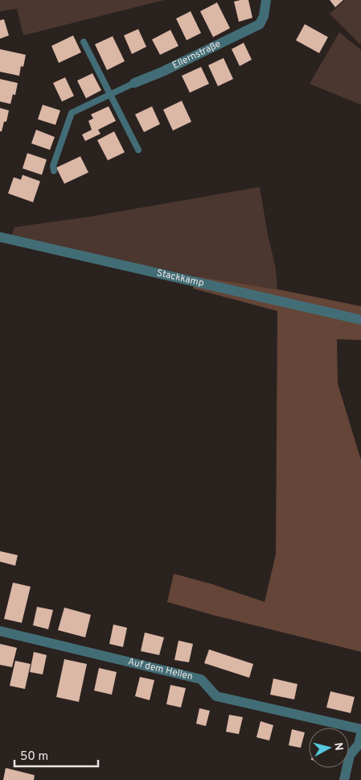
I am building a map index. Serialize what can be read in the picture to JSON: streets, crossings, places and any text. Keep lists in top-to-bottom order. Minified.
{"streets":{"street":["Ellernstraße","Stackkamp","Auf dem Hellen"]},"scale_bar":"50 m","north":"right"}
